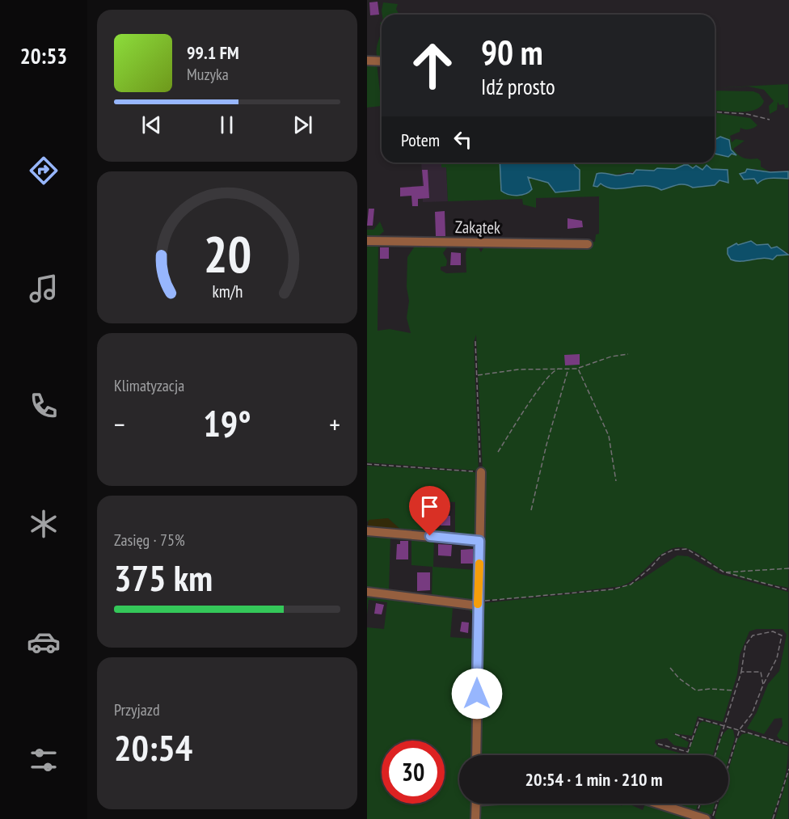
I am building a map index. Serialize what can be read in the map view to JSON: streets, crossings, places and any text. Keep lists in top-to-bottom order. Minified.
{"streets":{"street":["Zakątek"]},"page":{"tabs":"20:53","turn":["90 m","Idź prosto"],"song":["99.1 FM","Muzyka"],"then":"Potem","tile":["Klimatyzacja",["Zasięg · 75%","375 km"],["Przyjazd","20:54"]],"heat":["−","19°","+"],"limit":"30","trip":"20:54 · 1 min · 210 m","gauge":["20","km/h"]}}
